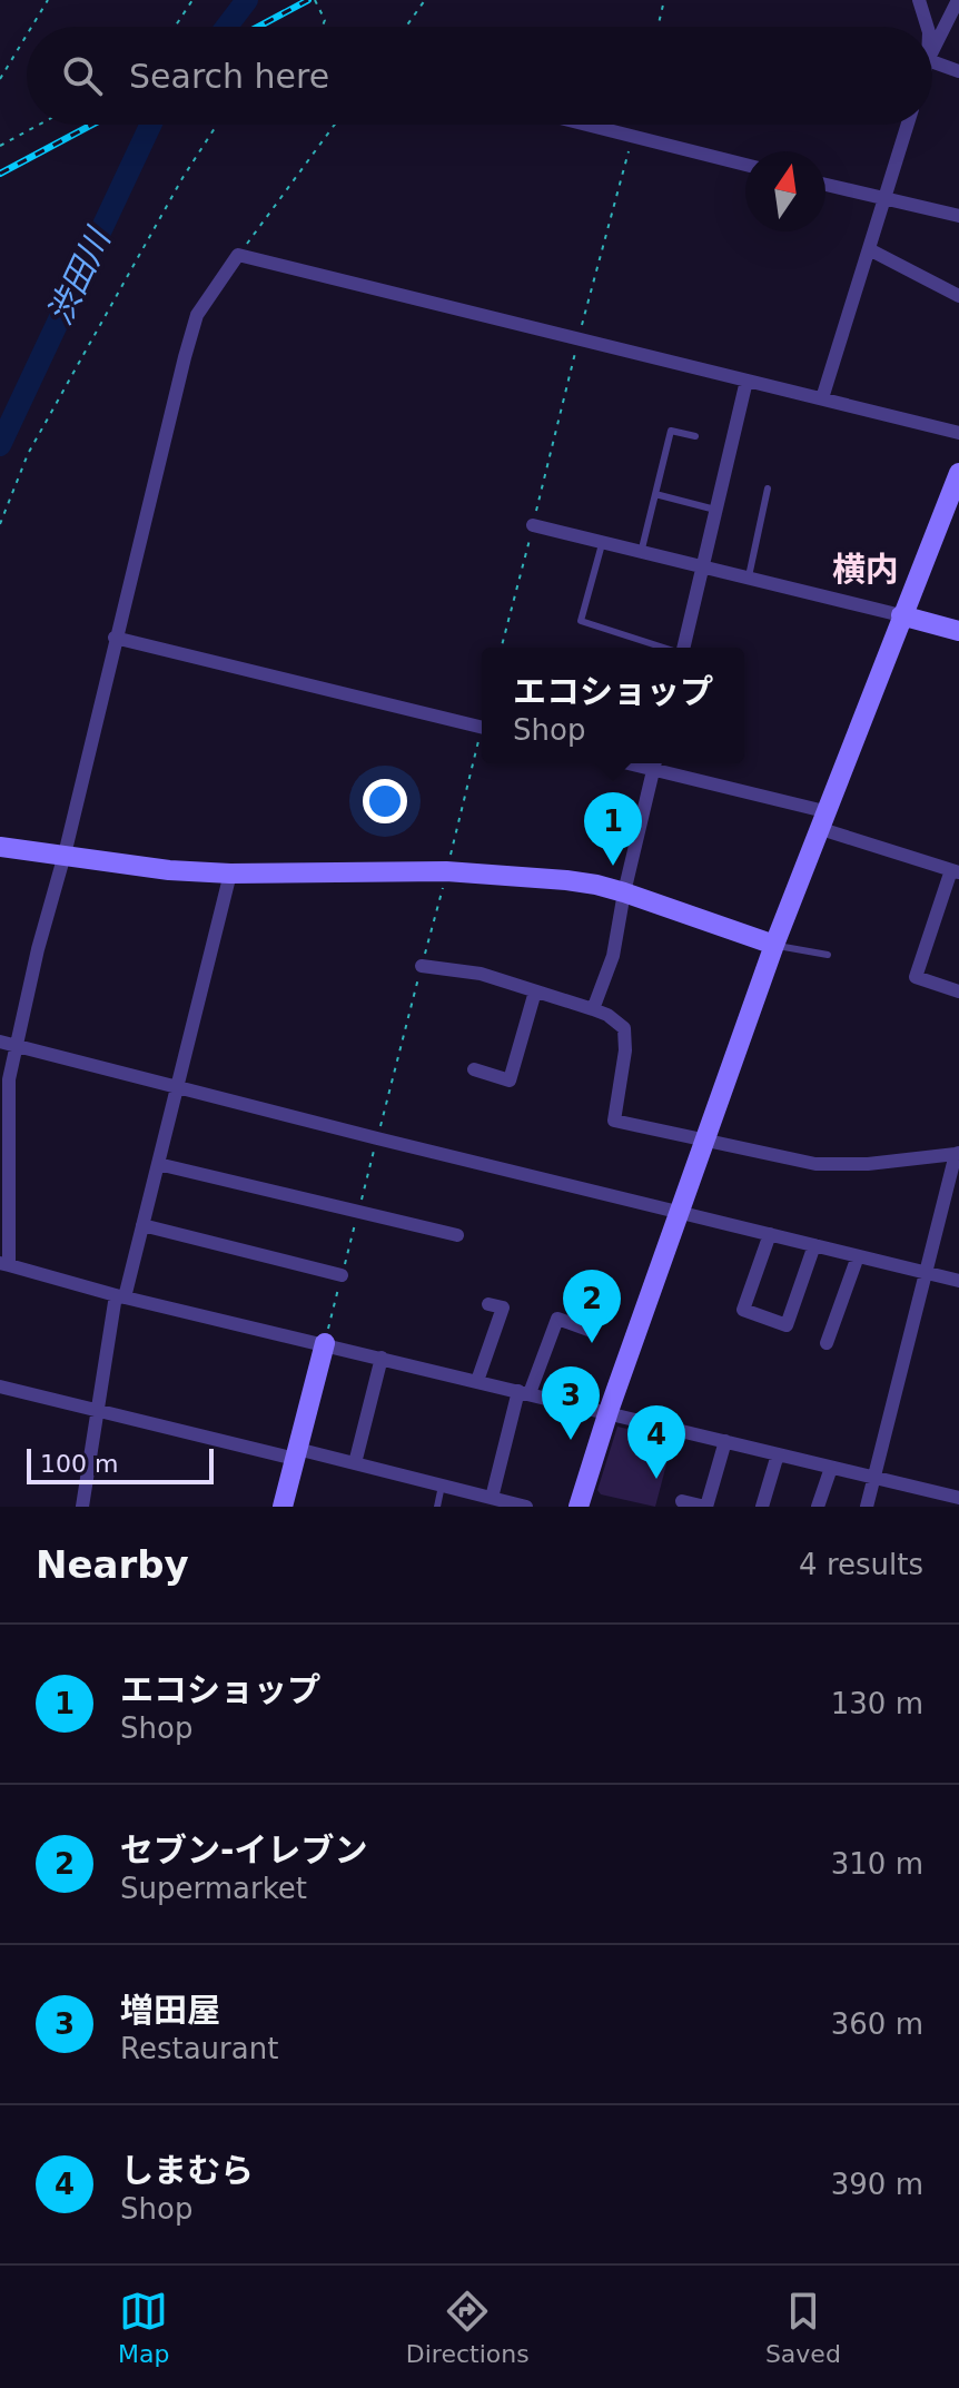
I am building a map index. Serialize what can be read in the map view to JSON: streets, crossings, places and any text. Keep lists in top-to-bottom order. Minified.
{"districts":["横内"],"water":["渋田川"],"scale_bar":"100 m","north":"top","page":{"search":"Search here","popup":["エコショップ","Shop"],"pins":["1","2","3","4"],"scale":"100 m","heading":["Nearby","4 results"],"list":[{"mark":"1","name":"エコショップ","note":"Shop","value":"130 m"},{"mark":"2","name":"セブン-イレブン","note":"Supermarket","value":"310 m"},{"mark":"3","name":"増田屋","note":"Restaurant","value":"360 m"},{"mark":"4","name":"しまむら","note":"Shop","value":"390 m"}],"nav":["Map","Directions","Saved"]}}
